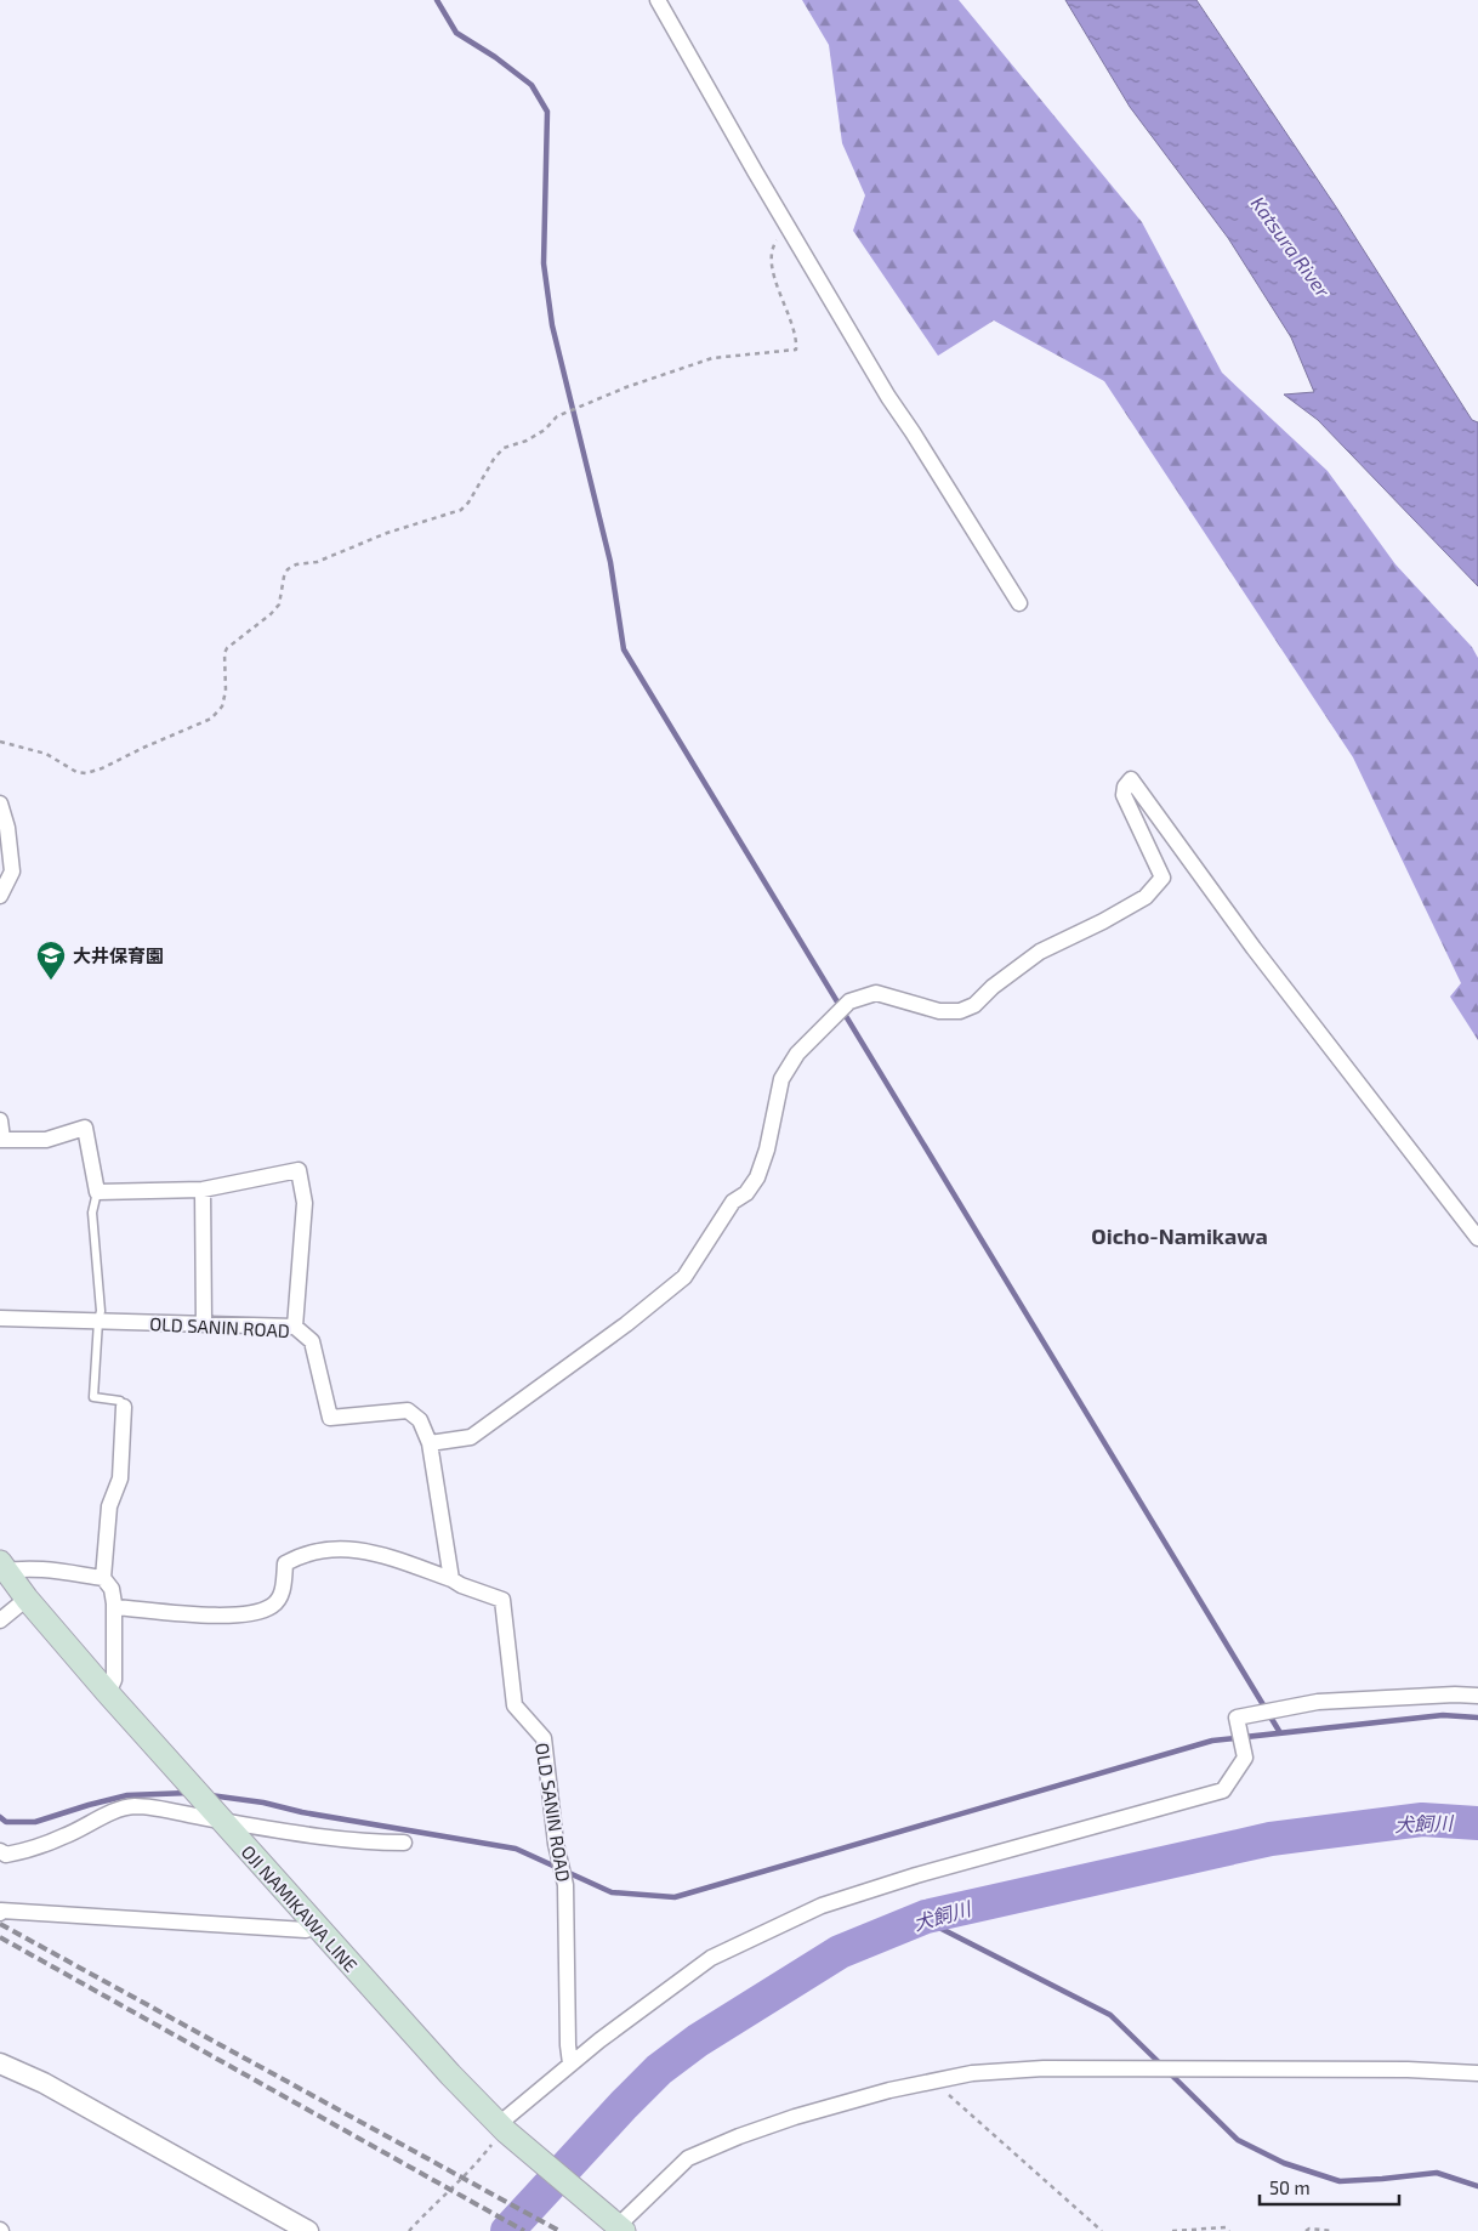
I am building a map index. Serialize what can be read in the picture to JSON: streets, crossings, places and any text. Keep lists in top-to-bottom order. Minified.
{"streets":{"main road":["OJI NAMIKAWA LINE"],"street":["OLD SANIN ROAD"]},"districts":["Oicho-Namikawa"],"water":["Katsura River","犬飼川"],"places":{"school or university":["大井保育園"]},"scale_bar":"50 m"}
